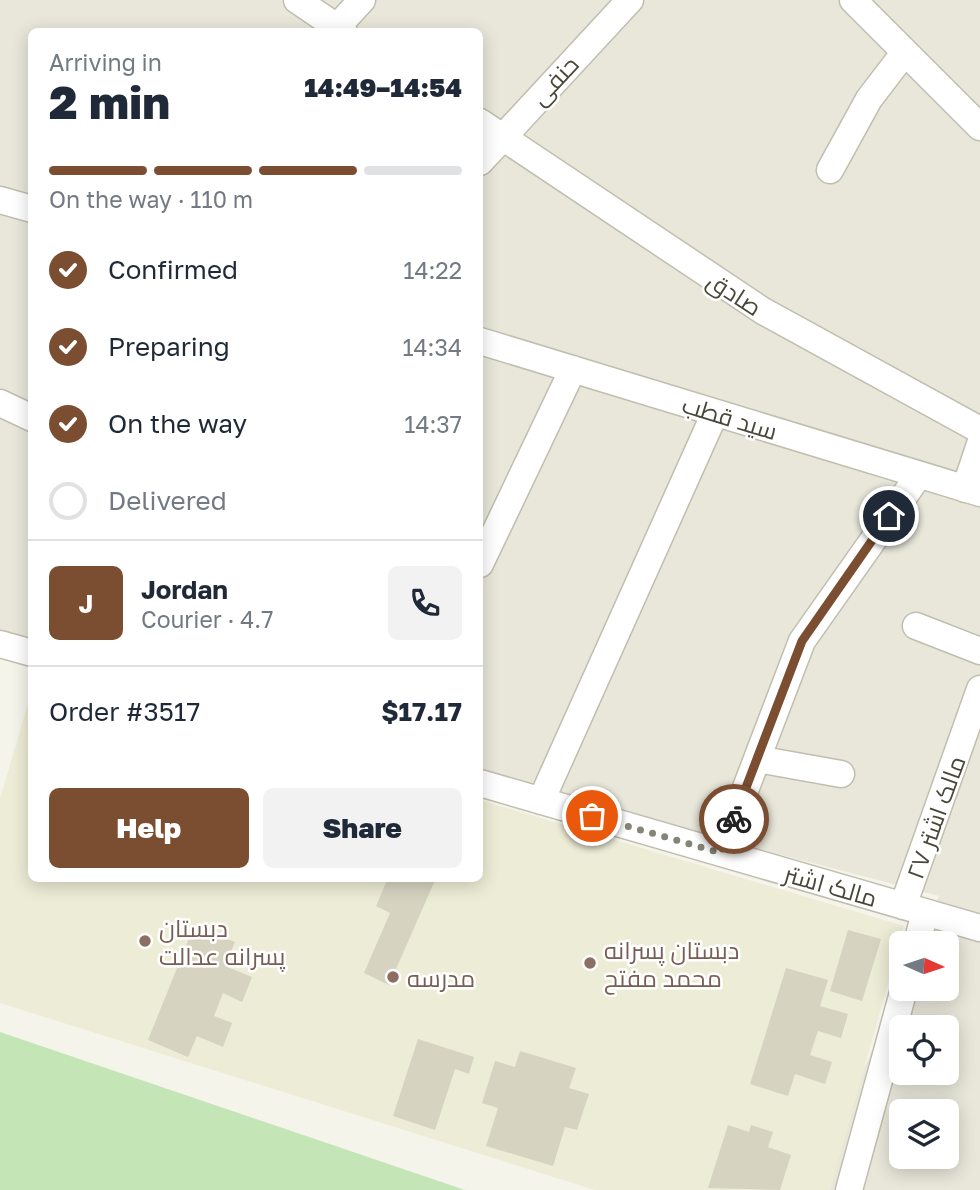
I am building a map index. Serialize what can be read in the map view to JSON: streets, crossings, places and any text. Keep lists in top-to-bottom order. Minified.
{"streets":{"street":["حنفی","صادق","سید قطب","مالک اشتر ۲۷","مالک اشتر"]},"crossings":[["حنفی","صادق"],["مالک اشتر ۲۷","مالک اشتر"]],"places":["دبستان پسرانه عدالت","دبستان پسرانه محمد مفتح","مدرسه"],"north":"right","page":{"heading":["2 min","Arriving in","14:49–14:54"],"panel":["Jordan","Courier · 4.7","Order #3517","$17.17"],"bar":"On the way · 110 m","list":[["Confirmed","14:22"],["Preparing","14:34"],["On the way","14:37"],"Delivered"],"round":"J","buttons":["Help","Share"]}}
